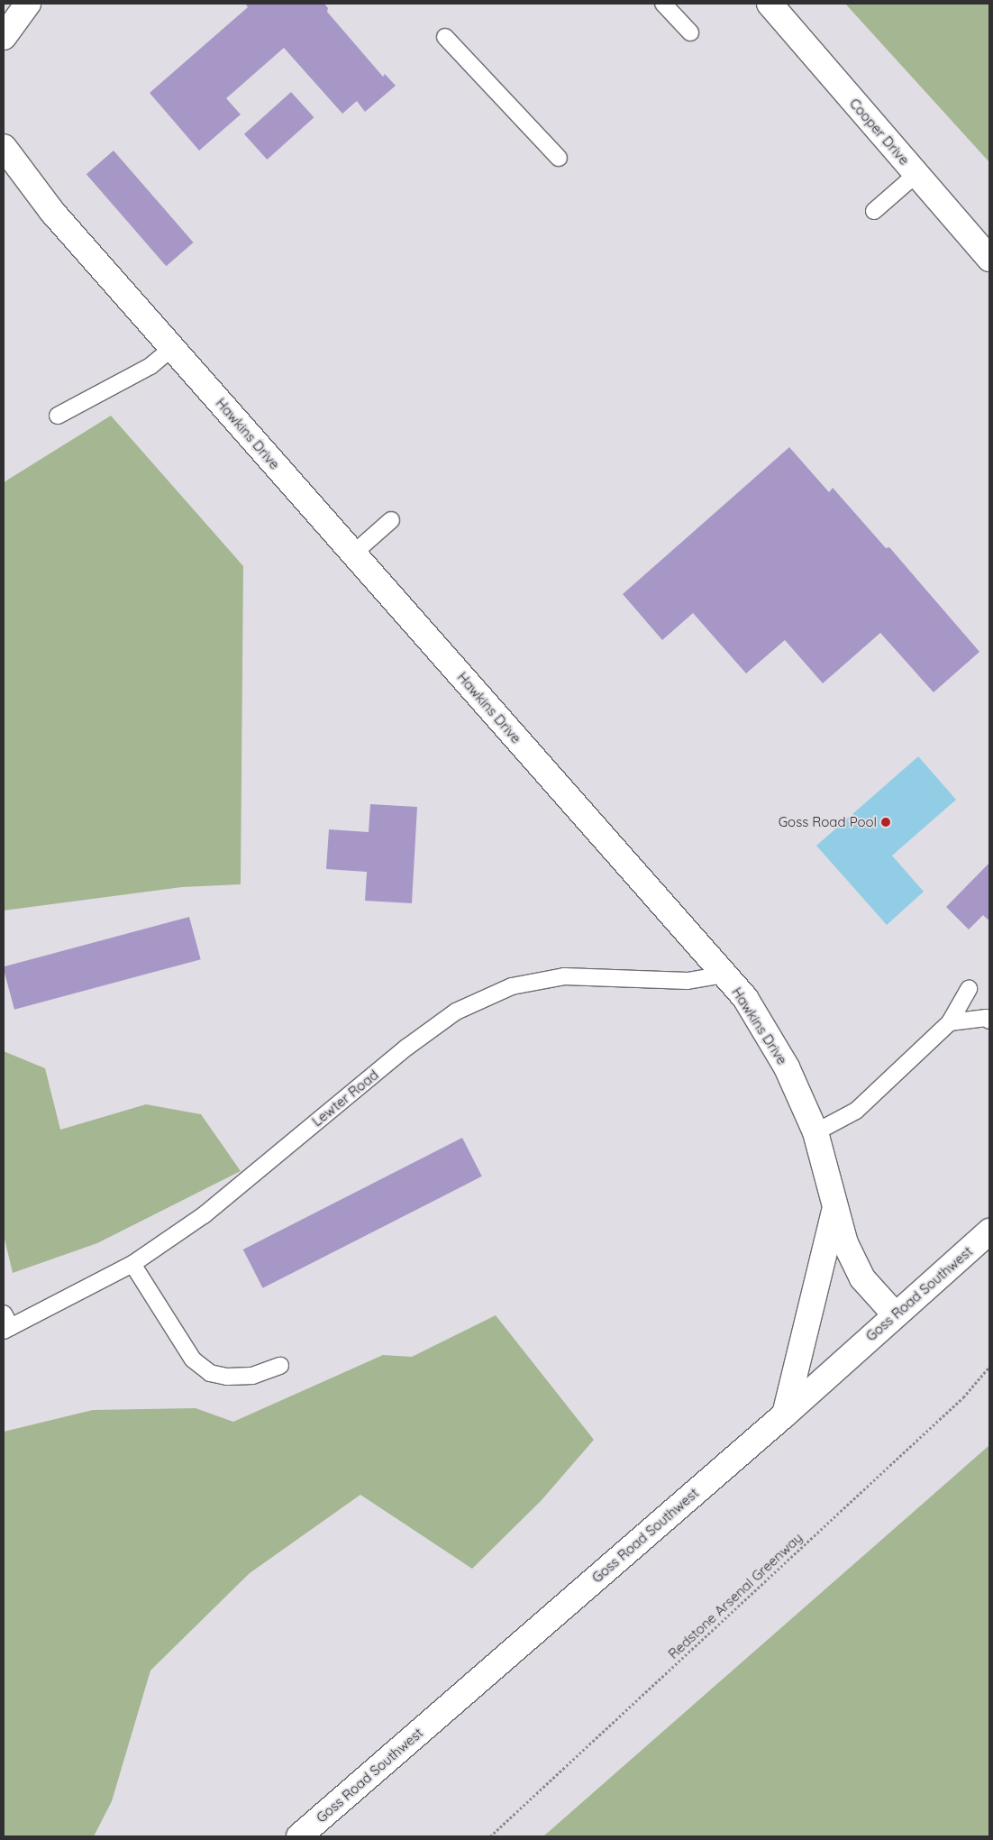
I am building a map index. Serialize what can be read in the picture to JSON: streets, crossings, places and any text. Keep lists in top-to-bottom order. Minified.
{"streets":{"street":["Cooper Drive","Hawkins Drive","Goss Road Southwest"],"lane":["Lewter Road"],"path":["Redstone Arsenal Greenway"]},"crossings":[["Hawkins Drive","Lewter Road"],["Hawkins Drive","Goss Road Southwest"]],"places":["Goss Road Pool"]}
